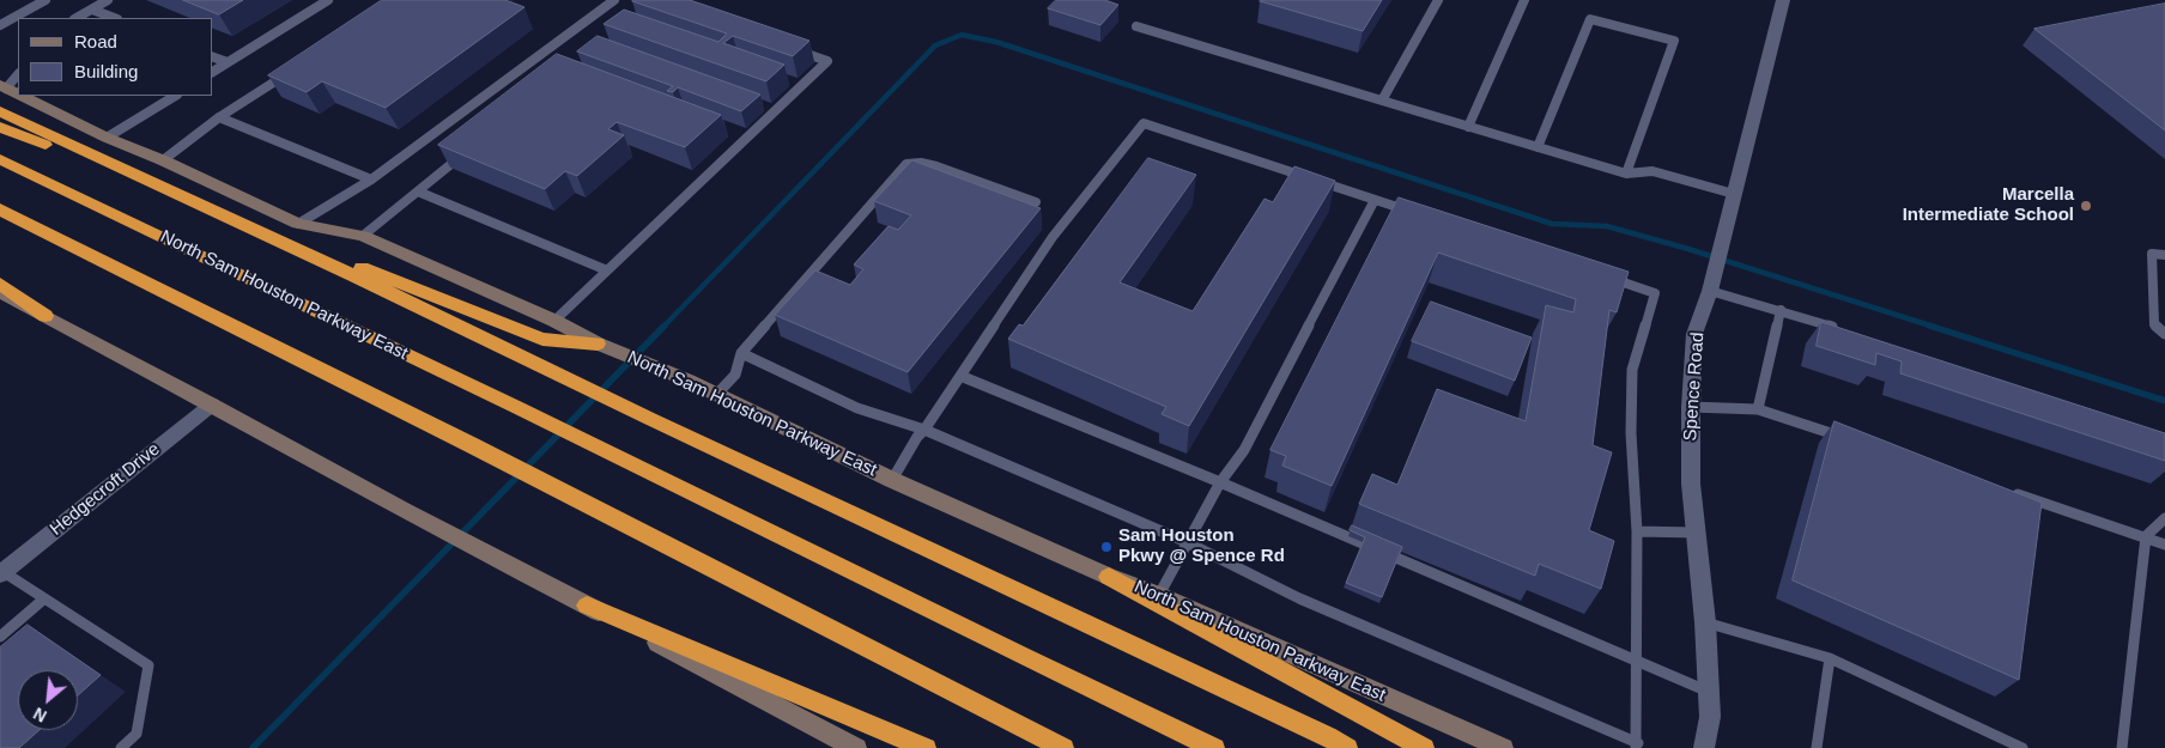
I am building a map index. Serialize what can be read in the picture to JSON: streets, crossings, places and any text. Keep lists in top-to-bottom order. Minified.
{"streets":{"highway":["North Sam Houston Parkway East"],"street":["Spence Road","Hedgecroft Drive"]},"places":["Marcella Intermediate School","Sam Houston Pkwy @ Spence Rd"],"legend":["Road","Building"],"north":"bottom left"}
